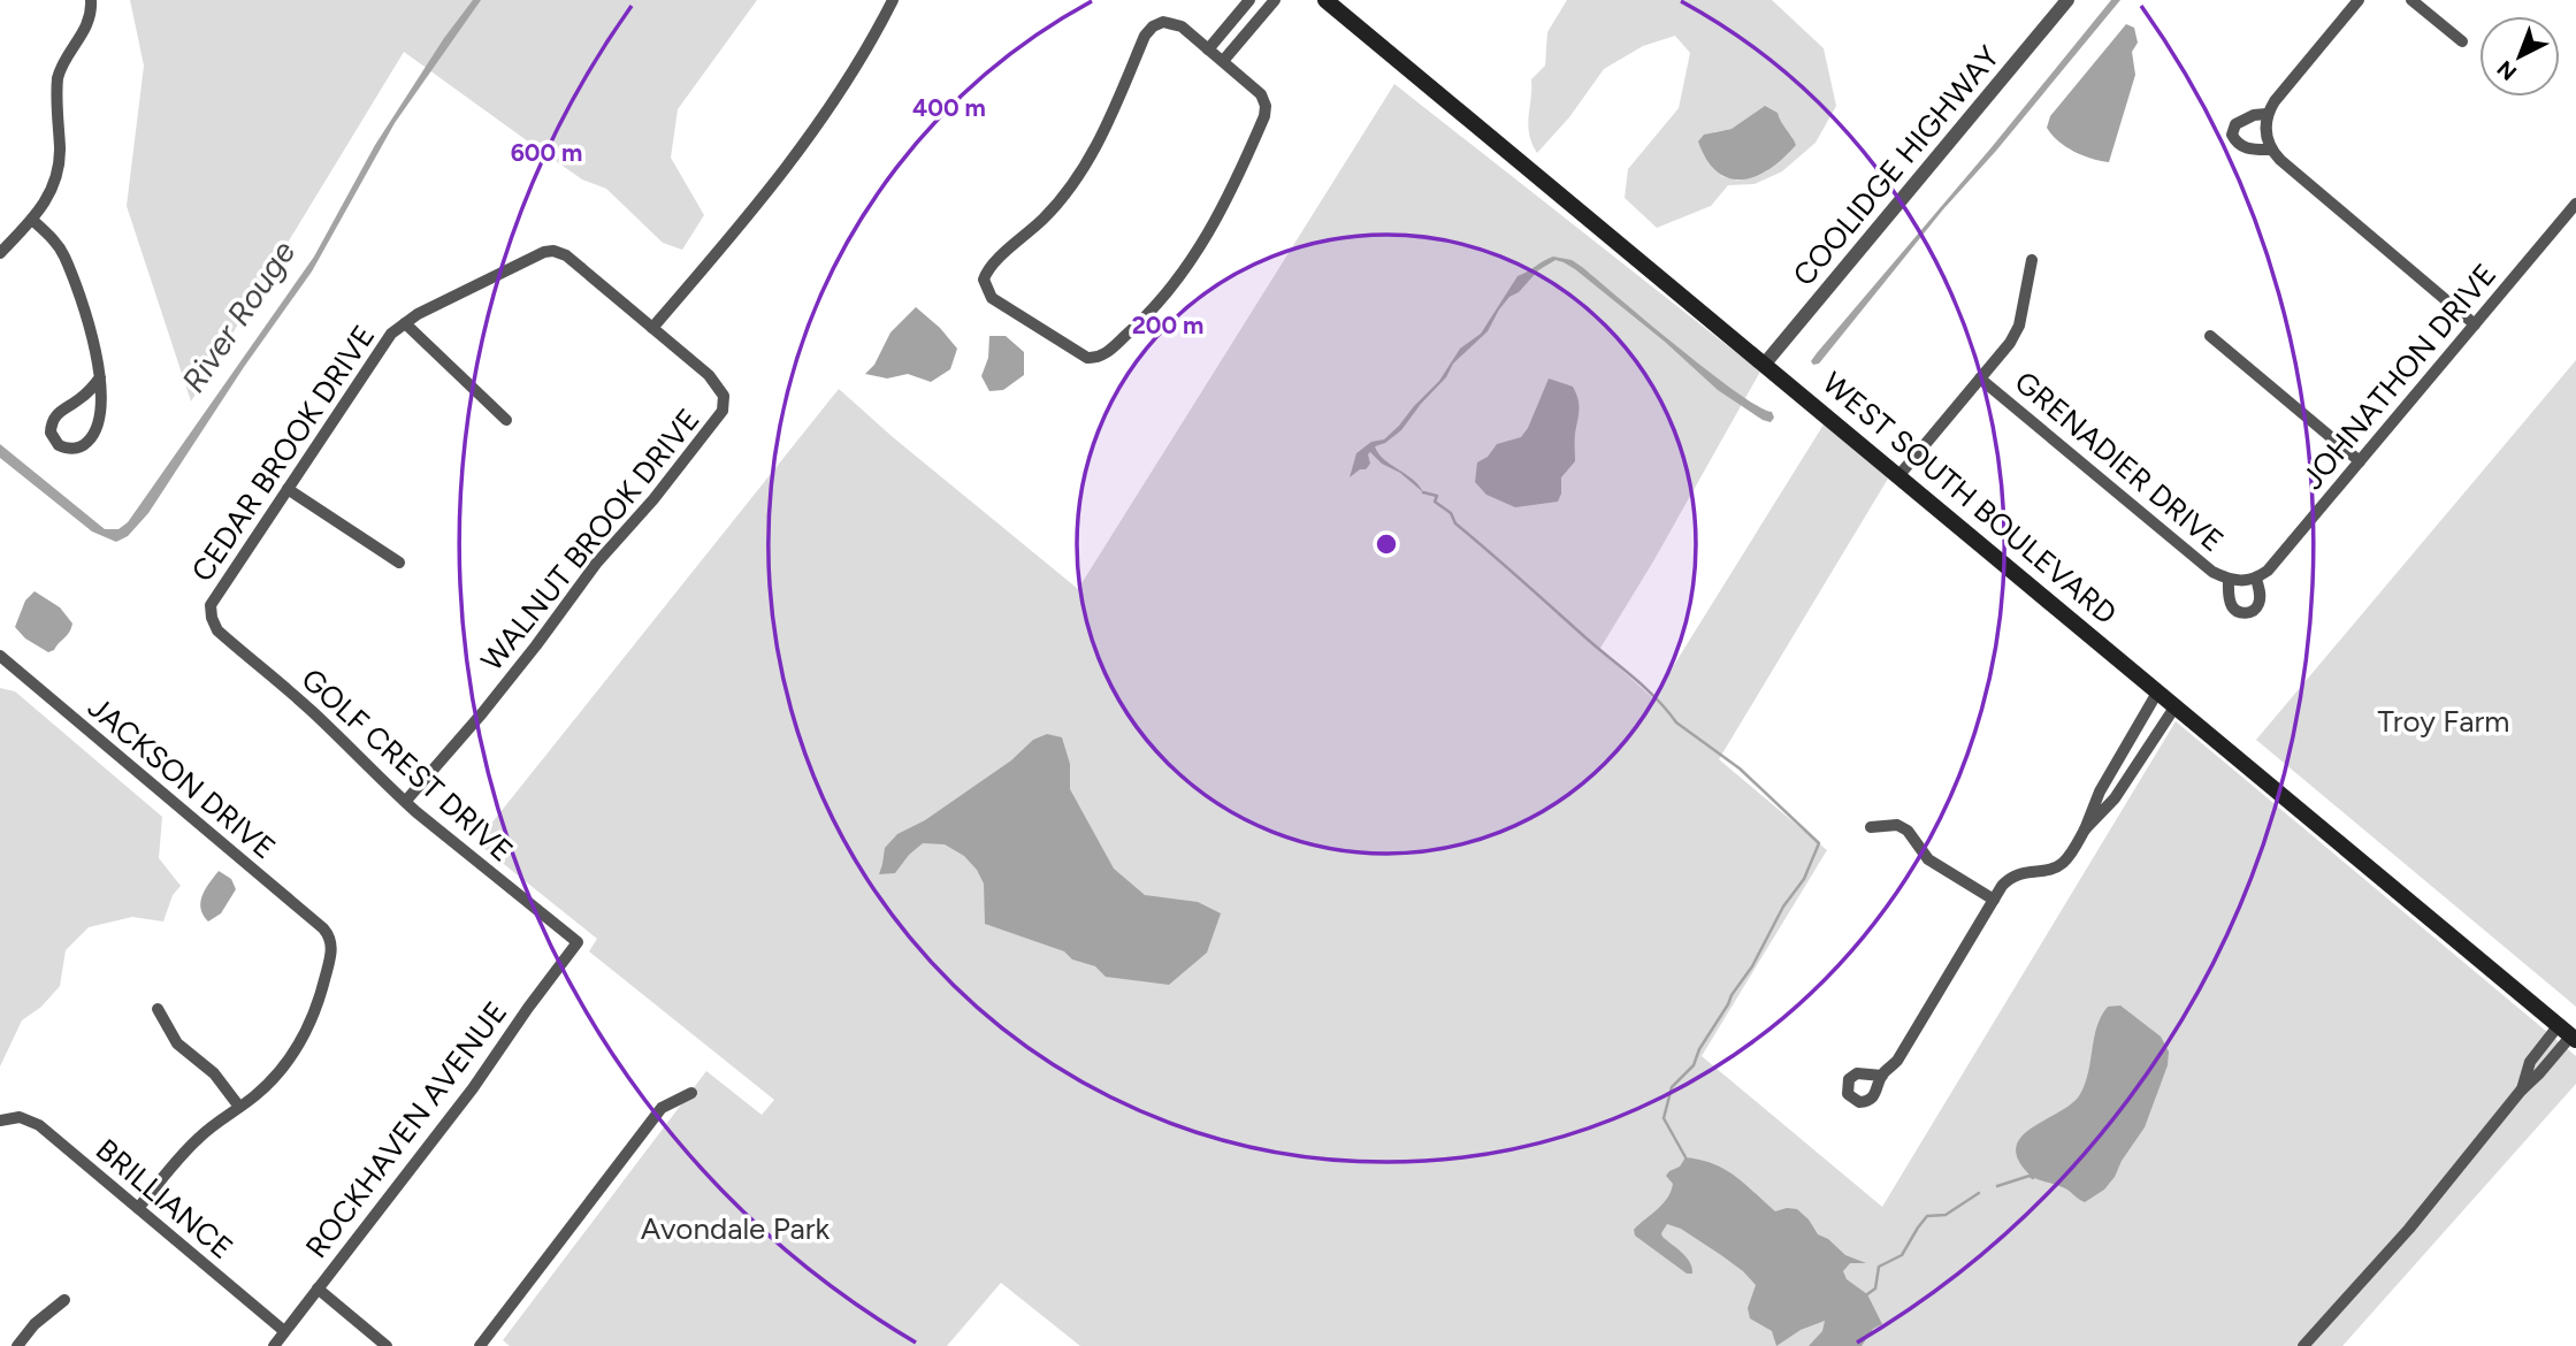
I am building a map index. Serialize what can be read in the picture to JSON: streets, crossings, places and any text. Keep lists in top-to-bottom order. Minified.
{"streets":{"main road":["WEST SOUTH BOULEVARD"],"street":["COOLIDGE HIGHWAY","JOHNATHON DRIVE","CEDAR BROOK DRIVE","GRENADIER DRIVE","WALNUT BROOK DRIVE","GOLF CREST DRIVE","JACKSON DRIVE","ROCKHAVEN AVENUE","BRILLIANCE"]},"crossings":[["COOLIDGE HIGHWAY","WEST SOUTH BOULEVARD"],["JOHNATHON DRIVE","GRENADIER DRIVE"],["CEDAR BROOK DRIVE","WALNUT BROOK DRIVE"],["CEDAR BROOK DRIVE","GOLF CREST DRIVE"],["WALNUT BROOK DRIVE","GOLF CREST DRIVE"],["GOLF CREST DRIVE","ROCKHAVEN AVENUE"],["ROCKHAVEN AVENUE","BRILLIANCE"]],"water":["River Rouge"],"parks":["Troy Farm","Avondale Park"],"north":"bottom left","rings":["400 m","600 m","200 m"]}
